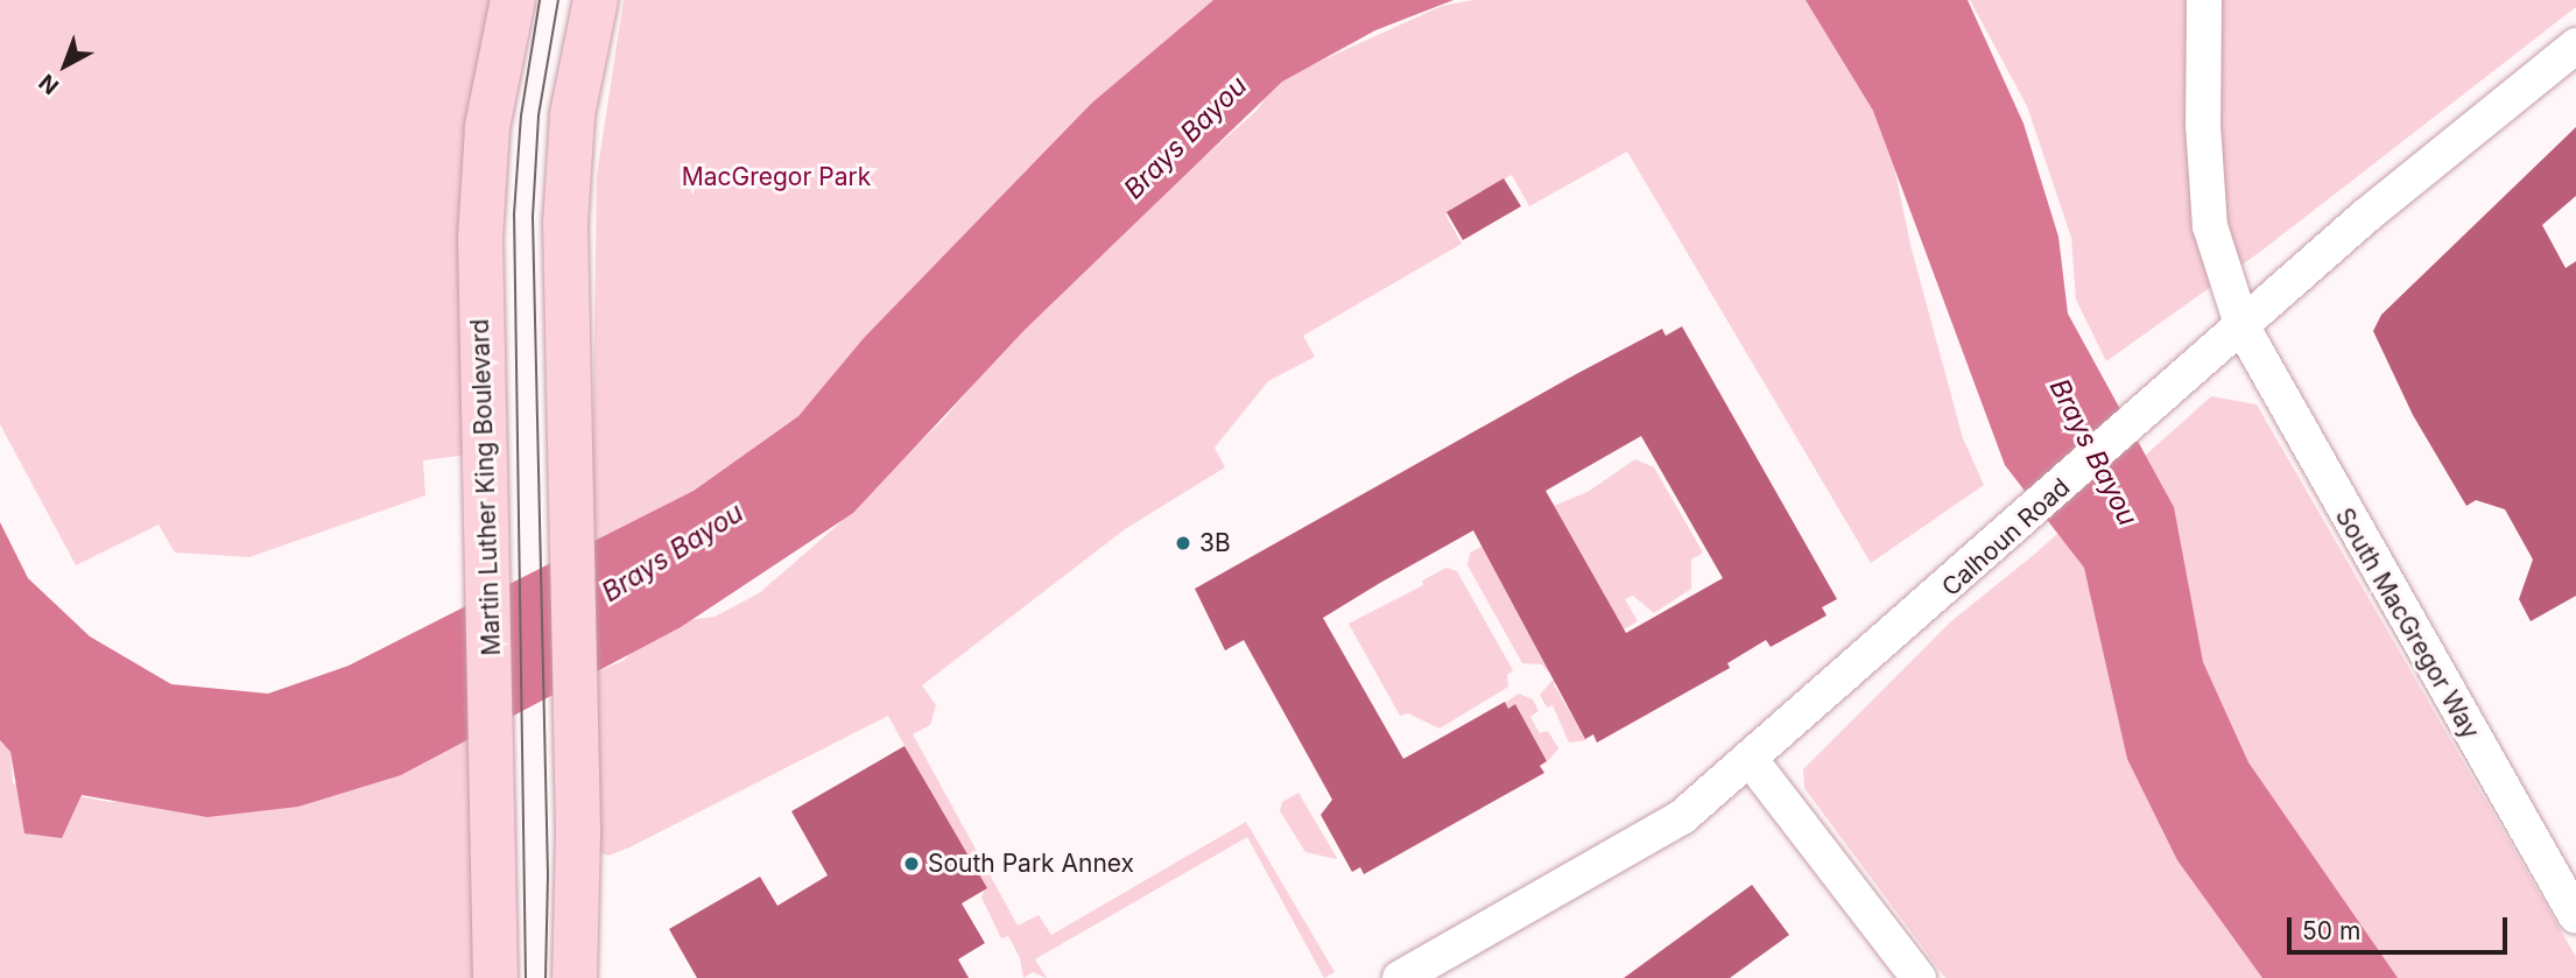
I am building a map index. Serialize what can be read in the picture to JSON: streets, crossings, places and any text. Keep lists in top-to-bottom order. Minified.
{"streets":{"main road":["Martin Luther King Boulevard"],"street":["Calhoun Road","South MacGregor Way"]},"crossings":[["Calhoun Road","South MacGregor Way"]],"water":["Brays Bayou"],"parks":["MacGregor Park"],"places":["3B","South Park Annex"],"scale_bar":"50 m","north":"bottom left"}
